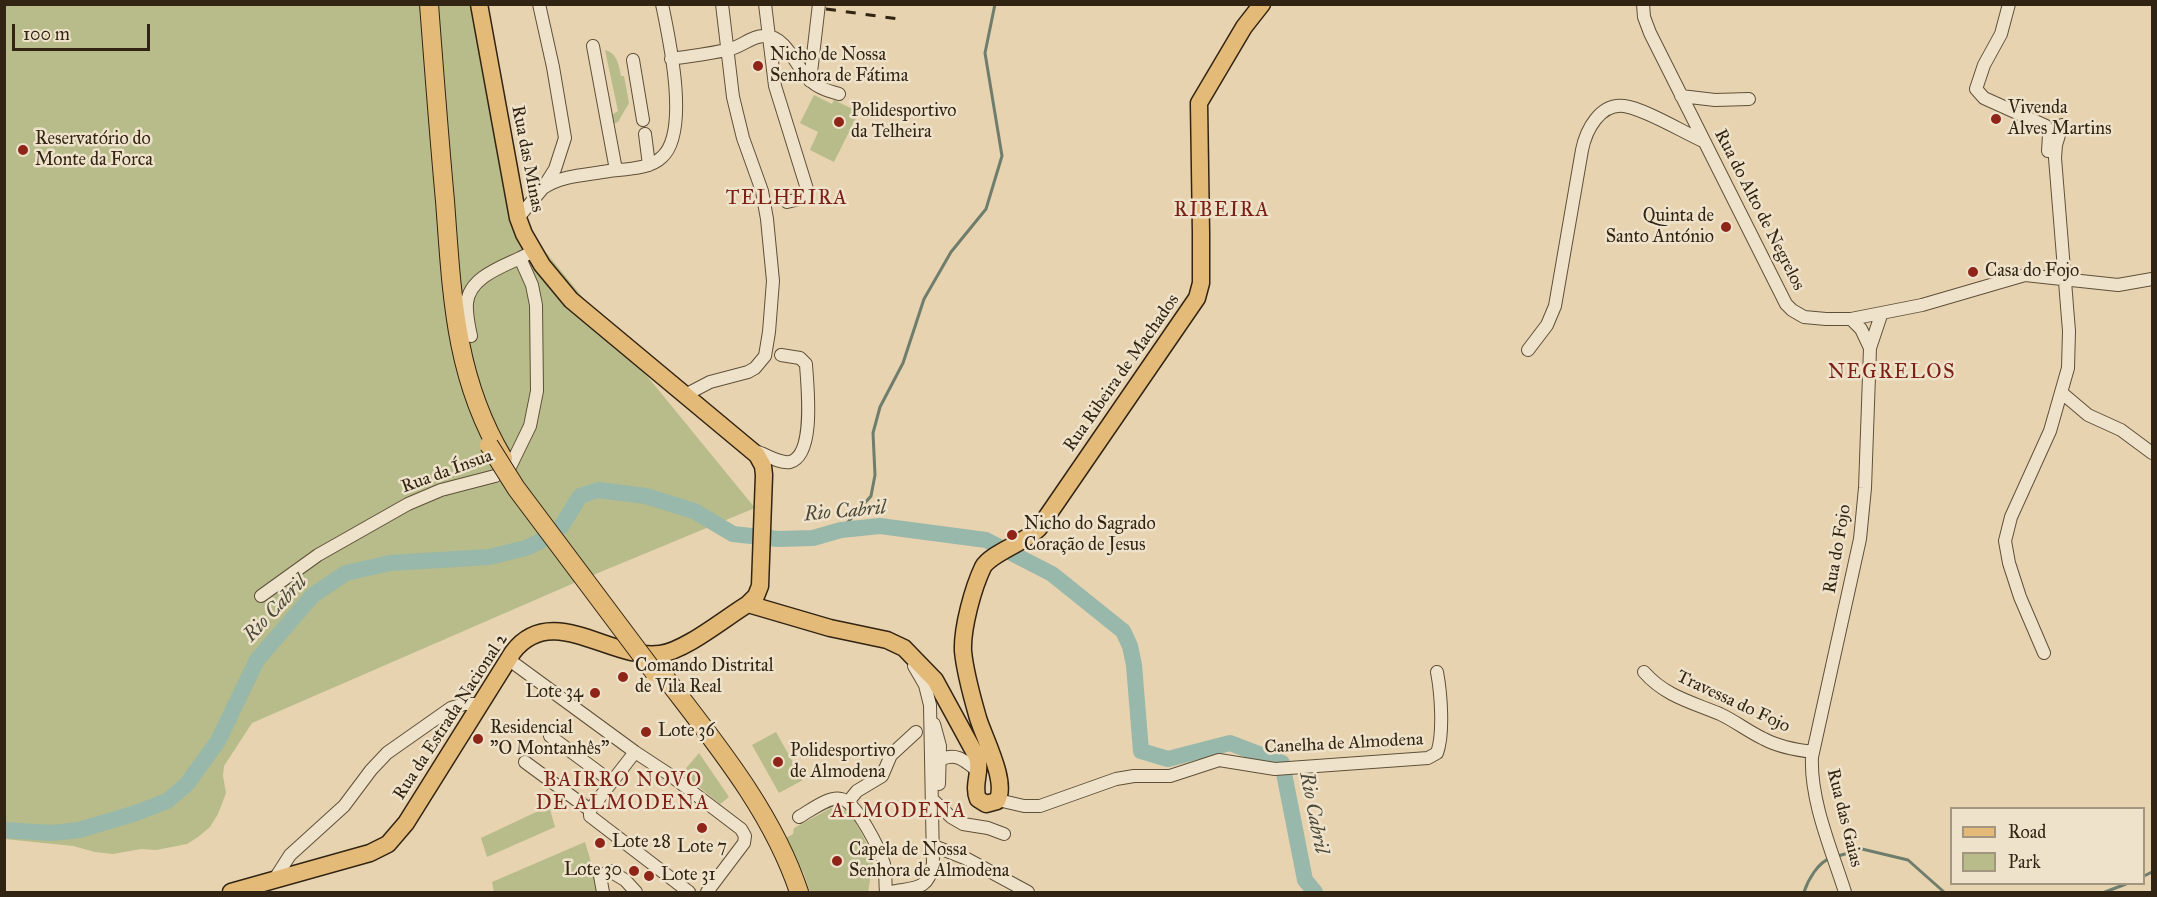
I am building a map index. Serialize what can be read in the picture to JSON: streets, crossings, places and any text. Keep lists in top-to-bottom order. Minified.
{"streets":{"main road":["Rua das Minas","Rua Ribeira de Machados","Rua da Estrada Nacional 2"],"street":["Rua do Alto de Negrelos","Rua da Ínsua","Rua do Fojo","Travessa do Fojo","Canelha de Almodena","Rua das Gaias"]},"crossings":[["Rua das Minas","Rua da Ínsua"],["Rua do Alto de Negrelos","Rua do Fojo"],["Rua Ribeira de Machados","Canelha de Almodena"],["Rua do Fojo","Travessa do Fojo"],["Rua do Fojo","Rua das Gaias"],["Travessa do Fojo","Rua das Gaias"]],"districts":["TELHEIRA","RIBEIRA","NEGRELOS","BAIRRO NOVO DE ALMODENA","ALMODENA"],"water":["Rio Cabril"],"places":["Nicho de Nossa Senhora de Fátima","Vivenda Alves Martins","Polidesportivo da Telheira","Reservatório do Monte da Forca","Quinta de Santo António","Casa do Fojo","Nicho do Sagrado Coração de Jesus","Comando Distrital de Vila Real","Lote 34","Lote 36","Residencial \"O Montanhês\"","Polidesportivo de Almodena","Lote 7","Lote 28","Capela de Nossa Senhora de Almodena","Lote 30","Lote 31"],"legend":["Road","Park"],"scale_bar":"100 m"}
